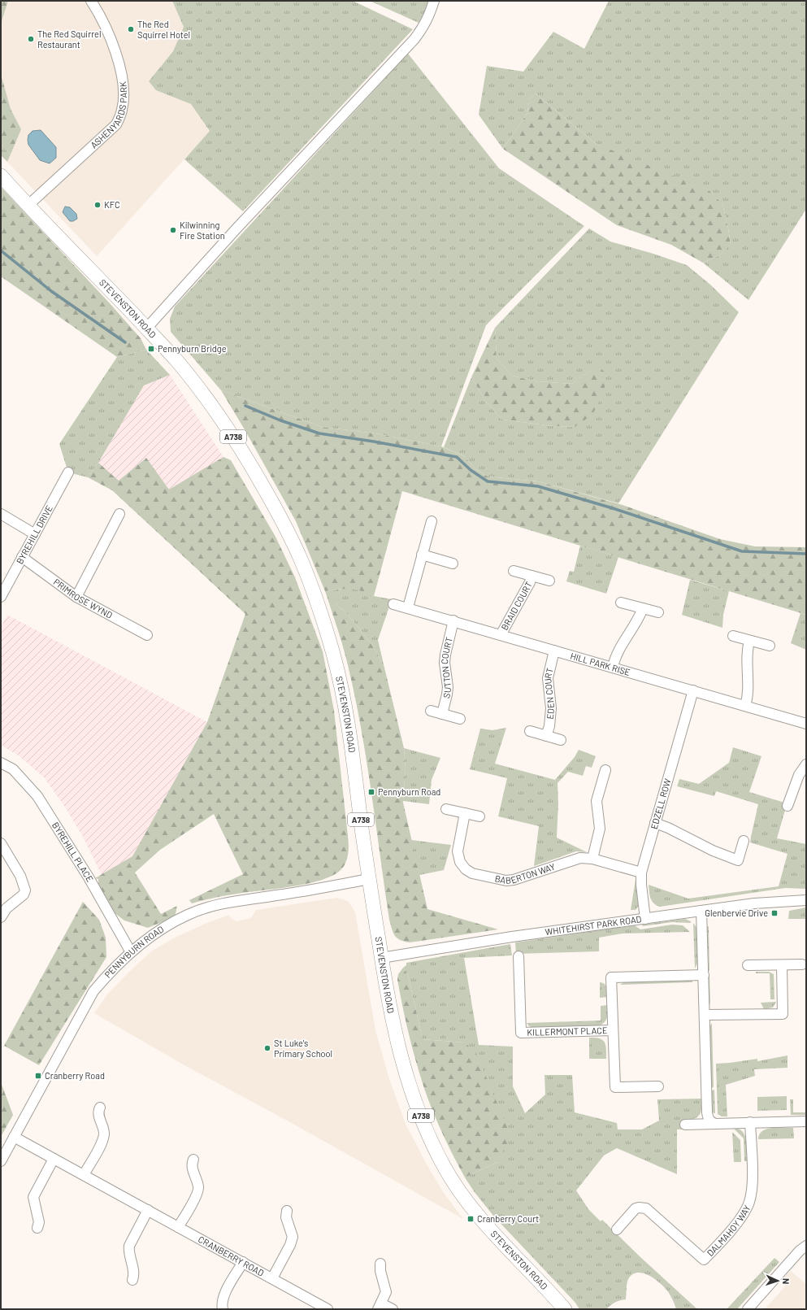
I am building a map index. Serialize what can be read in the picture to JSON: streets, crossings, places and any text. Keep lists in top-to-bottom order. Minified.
{"streets":{"highway":["STEVENSTON ROAD","A738"],"street":["ASHENYARDS PARK","BYREHILL DRIVE","PRIMROSE WYND","BRAID COURT","HILL PARK RISE","SUTTON COURT","EDEN COURT","EDZELL ROW","BYREHILL PLACE","BABERTON WAY","WHITEHIRST PARK ROAD","PENNYBURN ROAD","KILLERMONT PLACE","DALMAHOY WAY","CRANBERRY ROAD"]},"crossings":[["ASHENYARDS PARK","STEVENSTON ROAD"],["STEVENSTON ROAD","WHITEHIRST PARK ROAD"],["STEVENSTON ROAD","PENNYBURN ROAD"],["BYREHILL DRIVE","PRIMROSE WYND"],["BRAID COURT","HILL PARK RISE"],["HILL PARK RISE","SUTTON COURT"],["HILL PARK RISE","EDEN COURT"],["HILL PARK RISE","EDZELL ROW"],["EDZELL ROW","BABERTON WAY"],["EDZELL ROW","WHITEHIRST PARK ROAD"],["BYREHILL PLACE","PENNYBURN ROAD"],["PENNYBURN ROAD","CRANBERRY ROAD"]],"places":{"other":["The Red Squirrel Hotel","The Red Squirrel Restaurant","KFC","Kilwinning Fire Station","St Luke's Primary School"],"transit":["Pennyburn Bridge","Pennyburn Road","Glenbervie Drive","Cranberry Road","Cranberry Court"]},"north":"right"}
